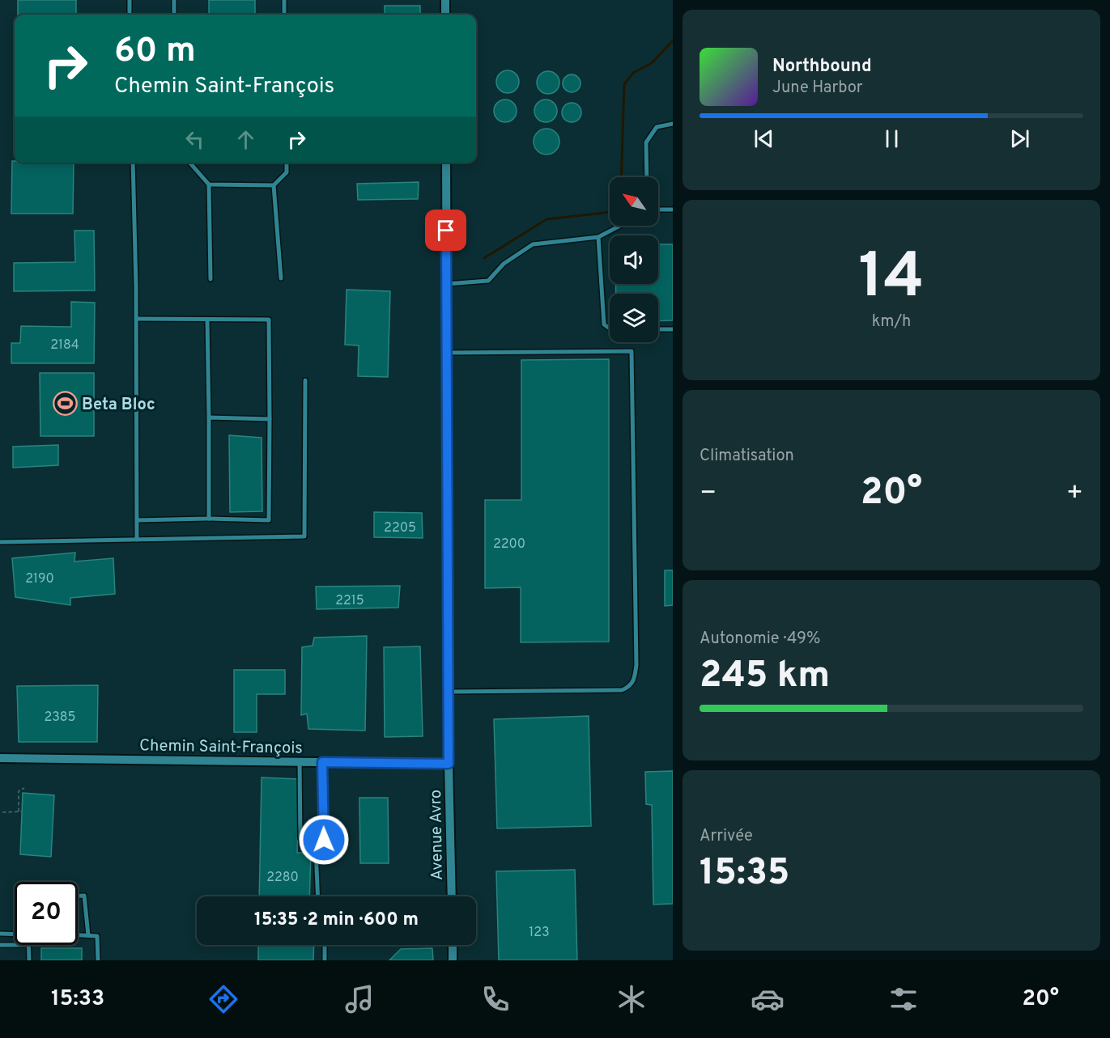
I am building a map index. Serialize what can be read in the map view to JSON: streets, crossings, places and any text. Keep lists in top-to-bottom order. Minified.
{"streets":{"street":["Chemin Saint-François","Avenue Avro"]},"crossings":[["Chemin Saint-François","Avenue Avro"]],"places":{"sports":["Beta Bloc"]},"house_numbers":["2184","2205","2200","2190","2215","2385","2280","123"],"north":"top left","page":{"turn":["60 m","Chemin Saint-François"],"song":["Northbound","June Harbor"],"tile":[["14","km/h"],"Climatisation",["Autonomie · 49%","245 km"],["Arrivée","15:35"]],"heat":["−","20°","+"],"limit":"20","trip":"15:35 · 2 min · 600 m","tabs":["15:33","20°"]}}
